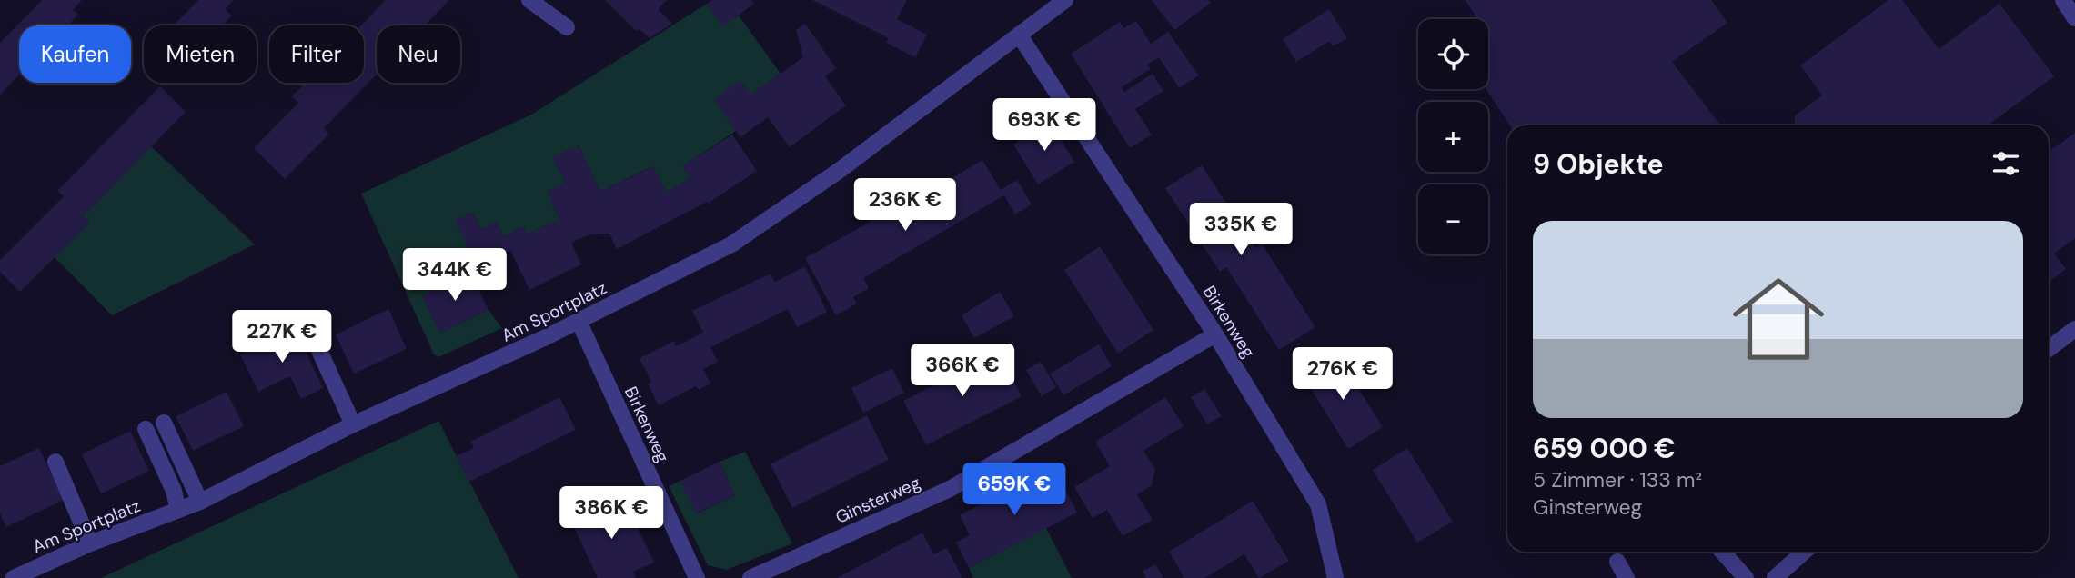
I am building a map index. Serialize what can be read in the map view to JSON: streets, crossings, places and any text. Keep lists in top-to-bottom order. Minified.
{"streets":{"street":["Am Sportplatz","Birkenweg","Ginsterweg"]},"crossings":[["Am Sportplatz","Birkenweg"],["Birkenweg","Ginsterweg"]],"page":{"map_buttons":["+","−"],"chip":["Kaufen","Mieten","Filter","Neu"],"price":["693K €","236K €","335K €","344K €","227K €","366K €","276K €","659K €","386K €"],"heading":"9 Objekte","list":[{"name":"659 000 €","note":"5 Zimmer · 133 m² · Ginsterweg"}]}}
